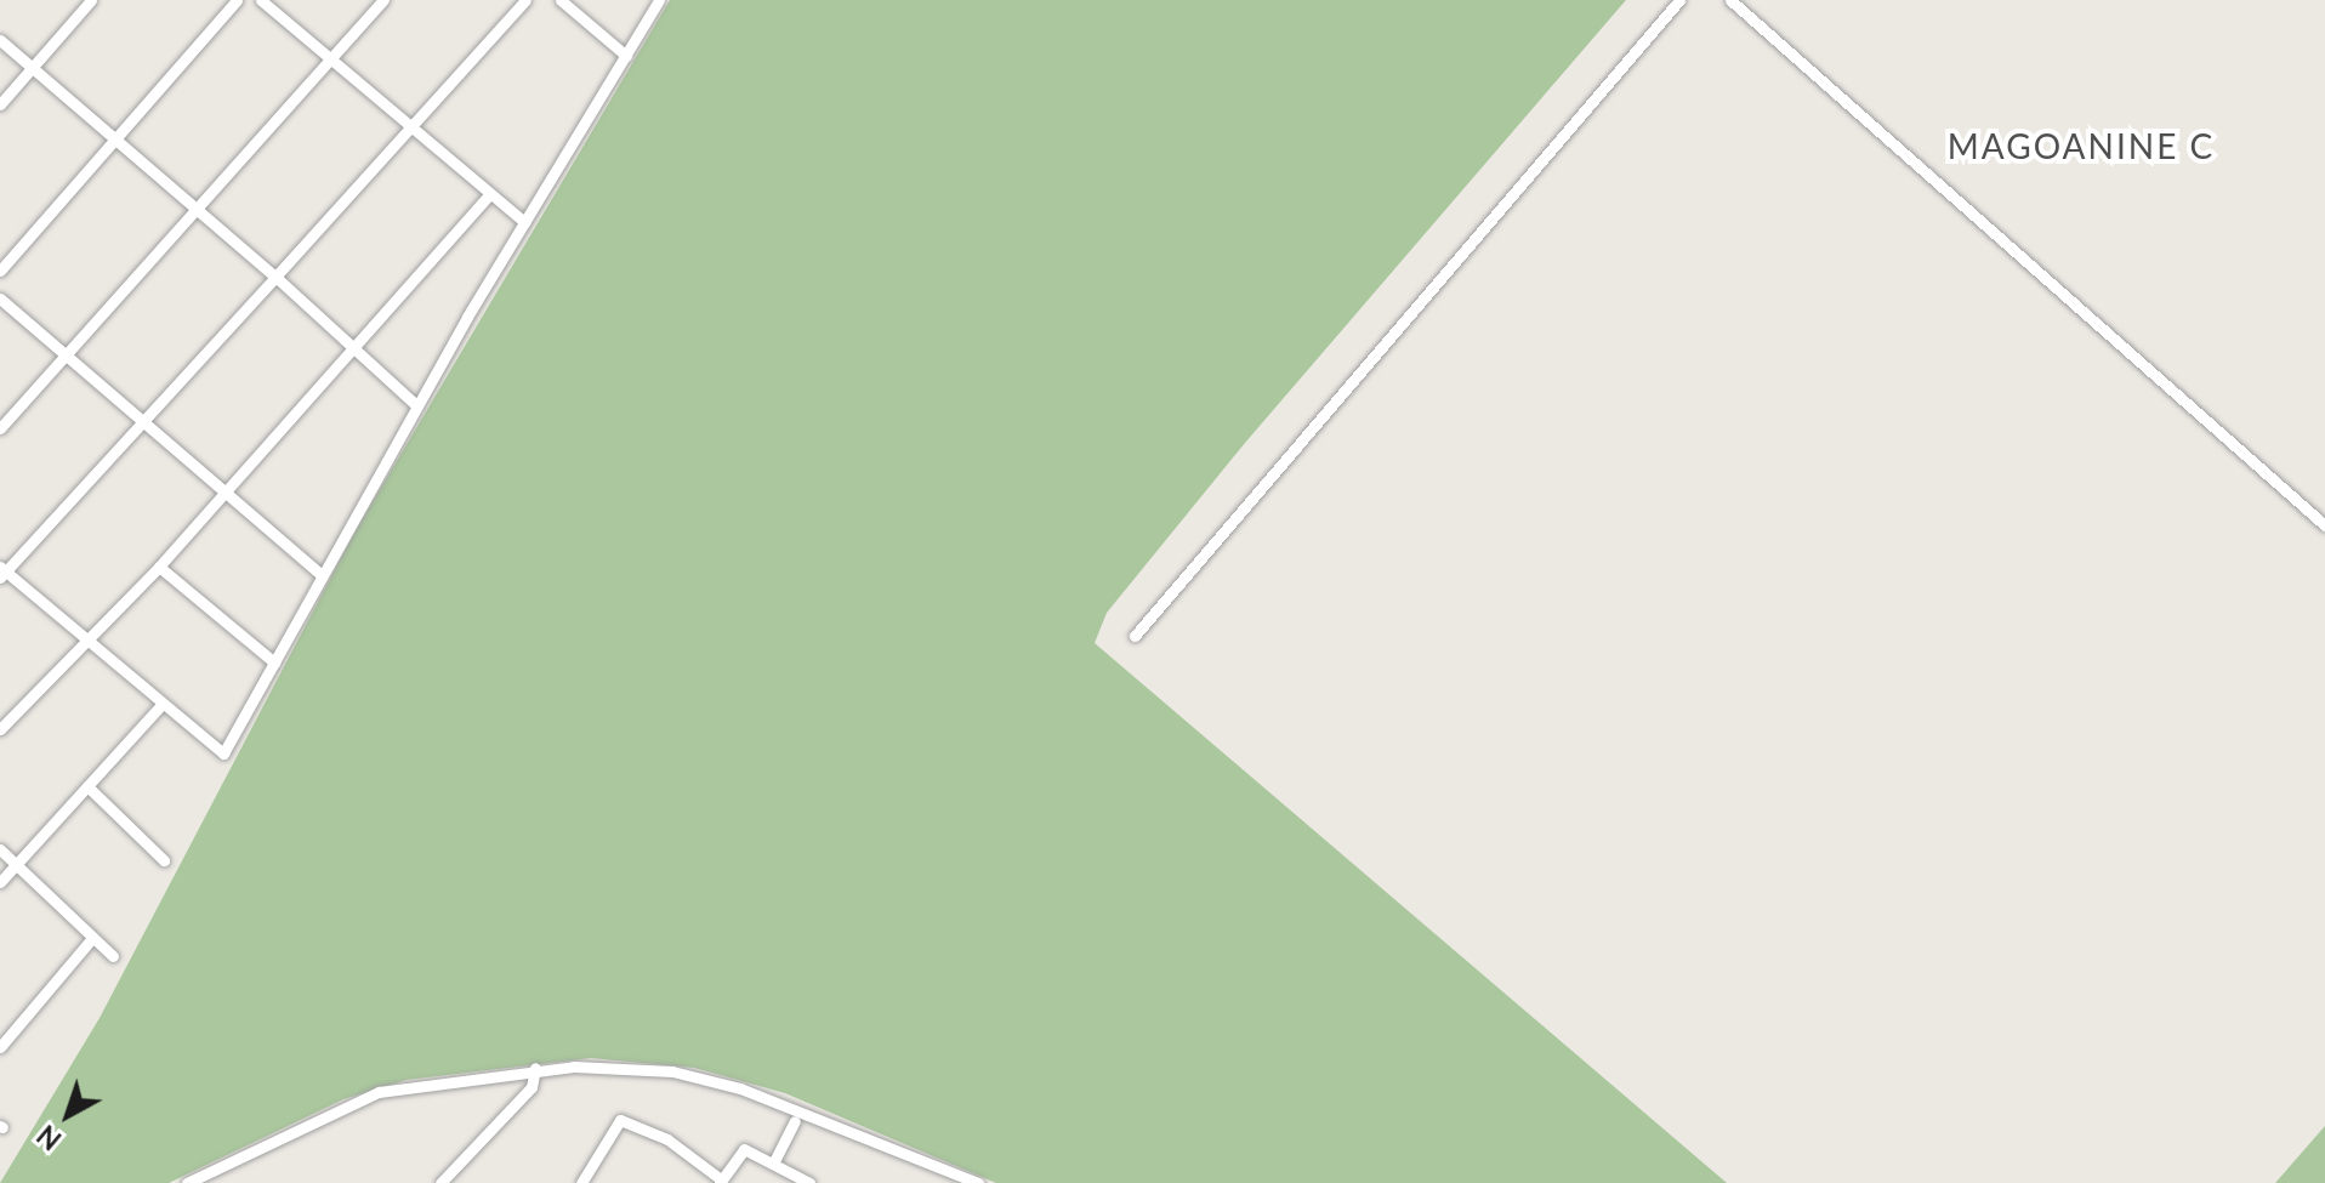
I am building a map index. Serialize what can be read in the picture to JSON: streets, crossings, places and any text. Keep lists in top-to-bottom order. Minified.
{"districts":["MAGOANINE C"],"north":"bottom left"}
